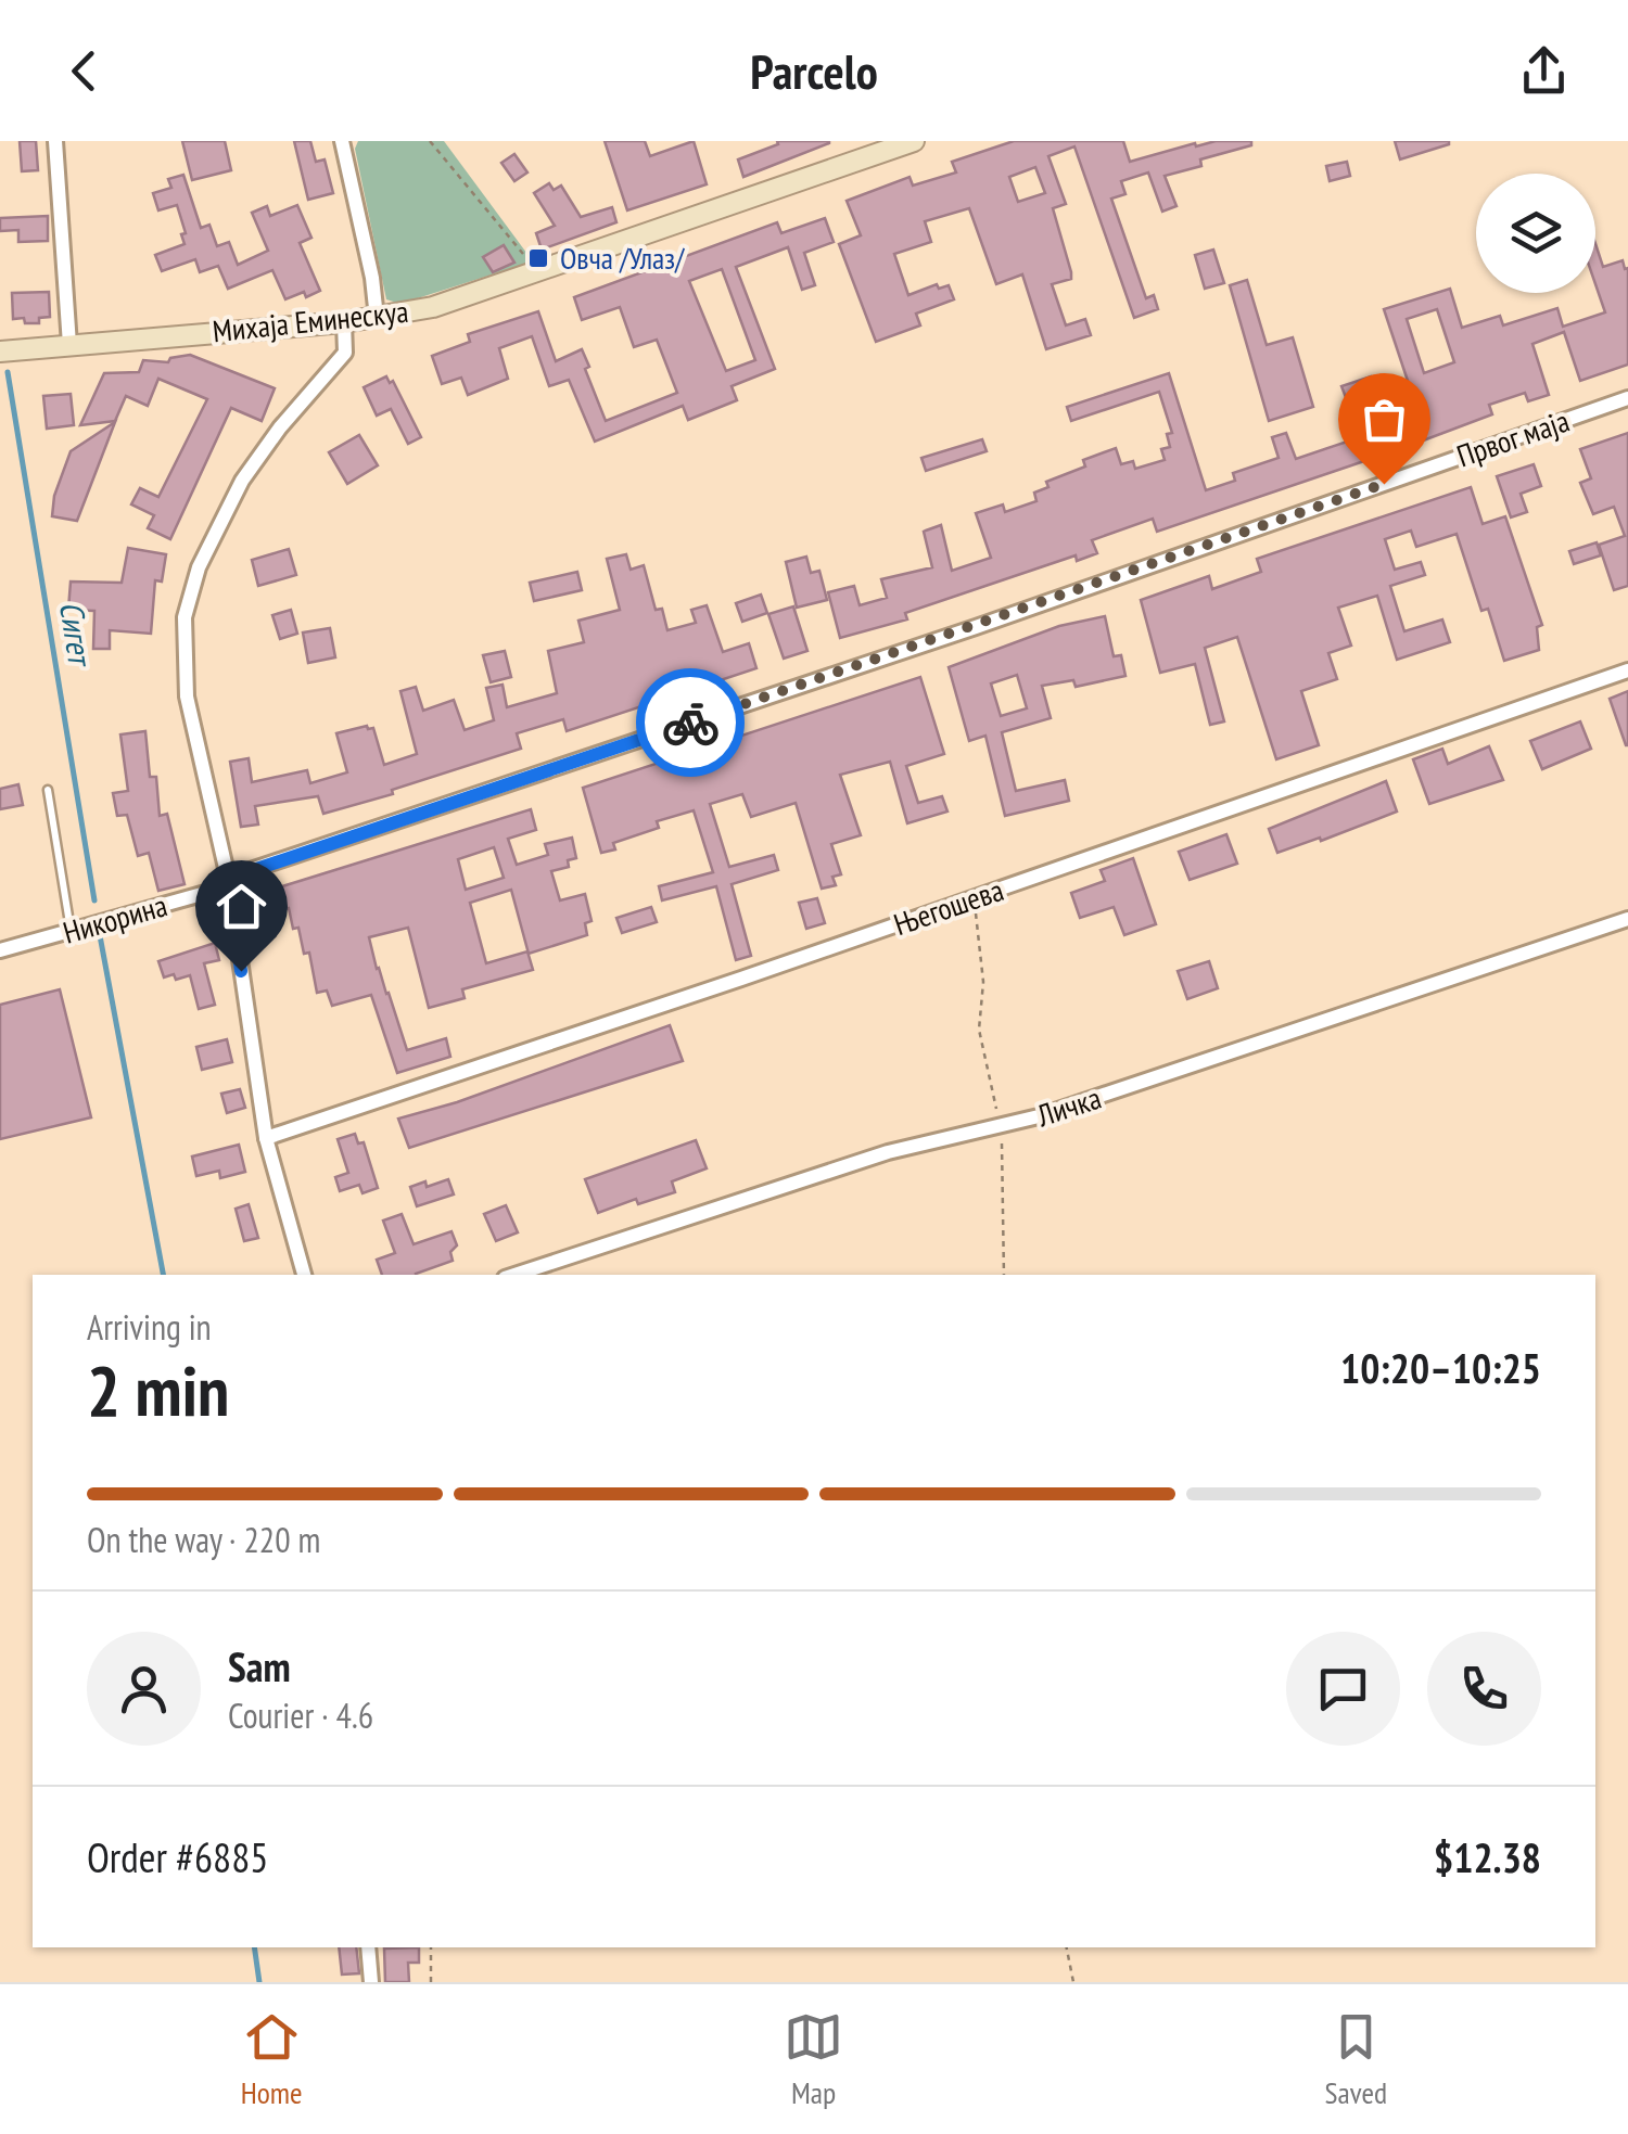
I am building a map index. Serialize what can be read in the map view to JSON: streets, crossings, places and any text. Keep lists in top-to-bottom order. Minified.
{"streets":{"street":["Михаја Еминескуа","Првог маја","Његошева","Никорина","Личка"]},"crossings":[["Првог маја","Никорина"]],"water":["Сигет"],"places":{"transit":["Овча /Улаз/"]},"page":{"header":"Parcelo","heading":["2 min","Arriving in","10:20–10:25"],"panel":["Sam","Courier · 4.6","Order #6885","$12.38"],"bar":"On the way · 220 m","tabs":["Home","Map","Saved"]}}
